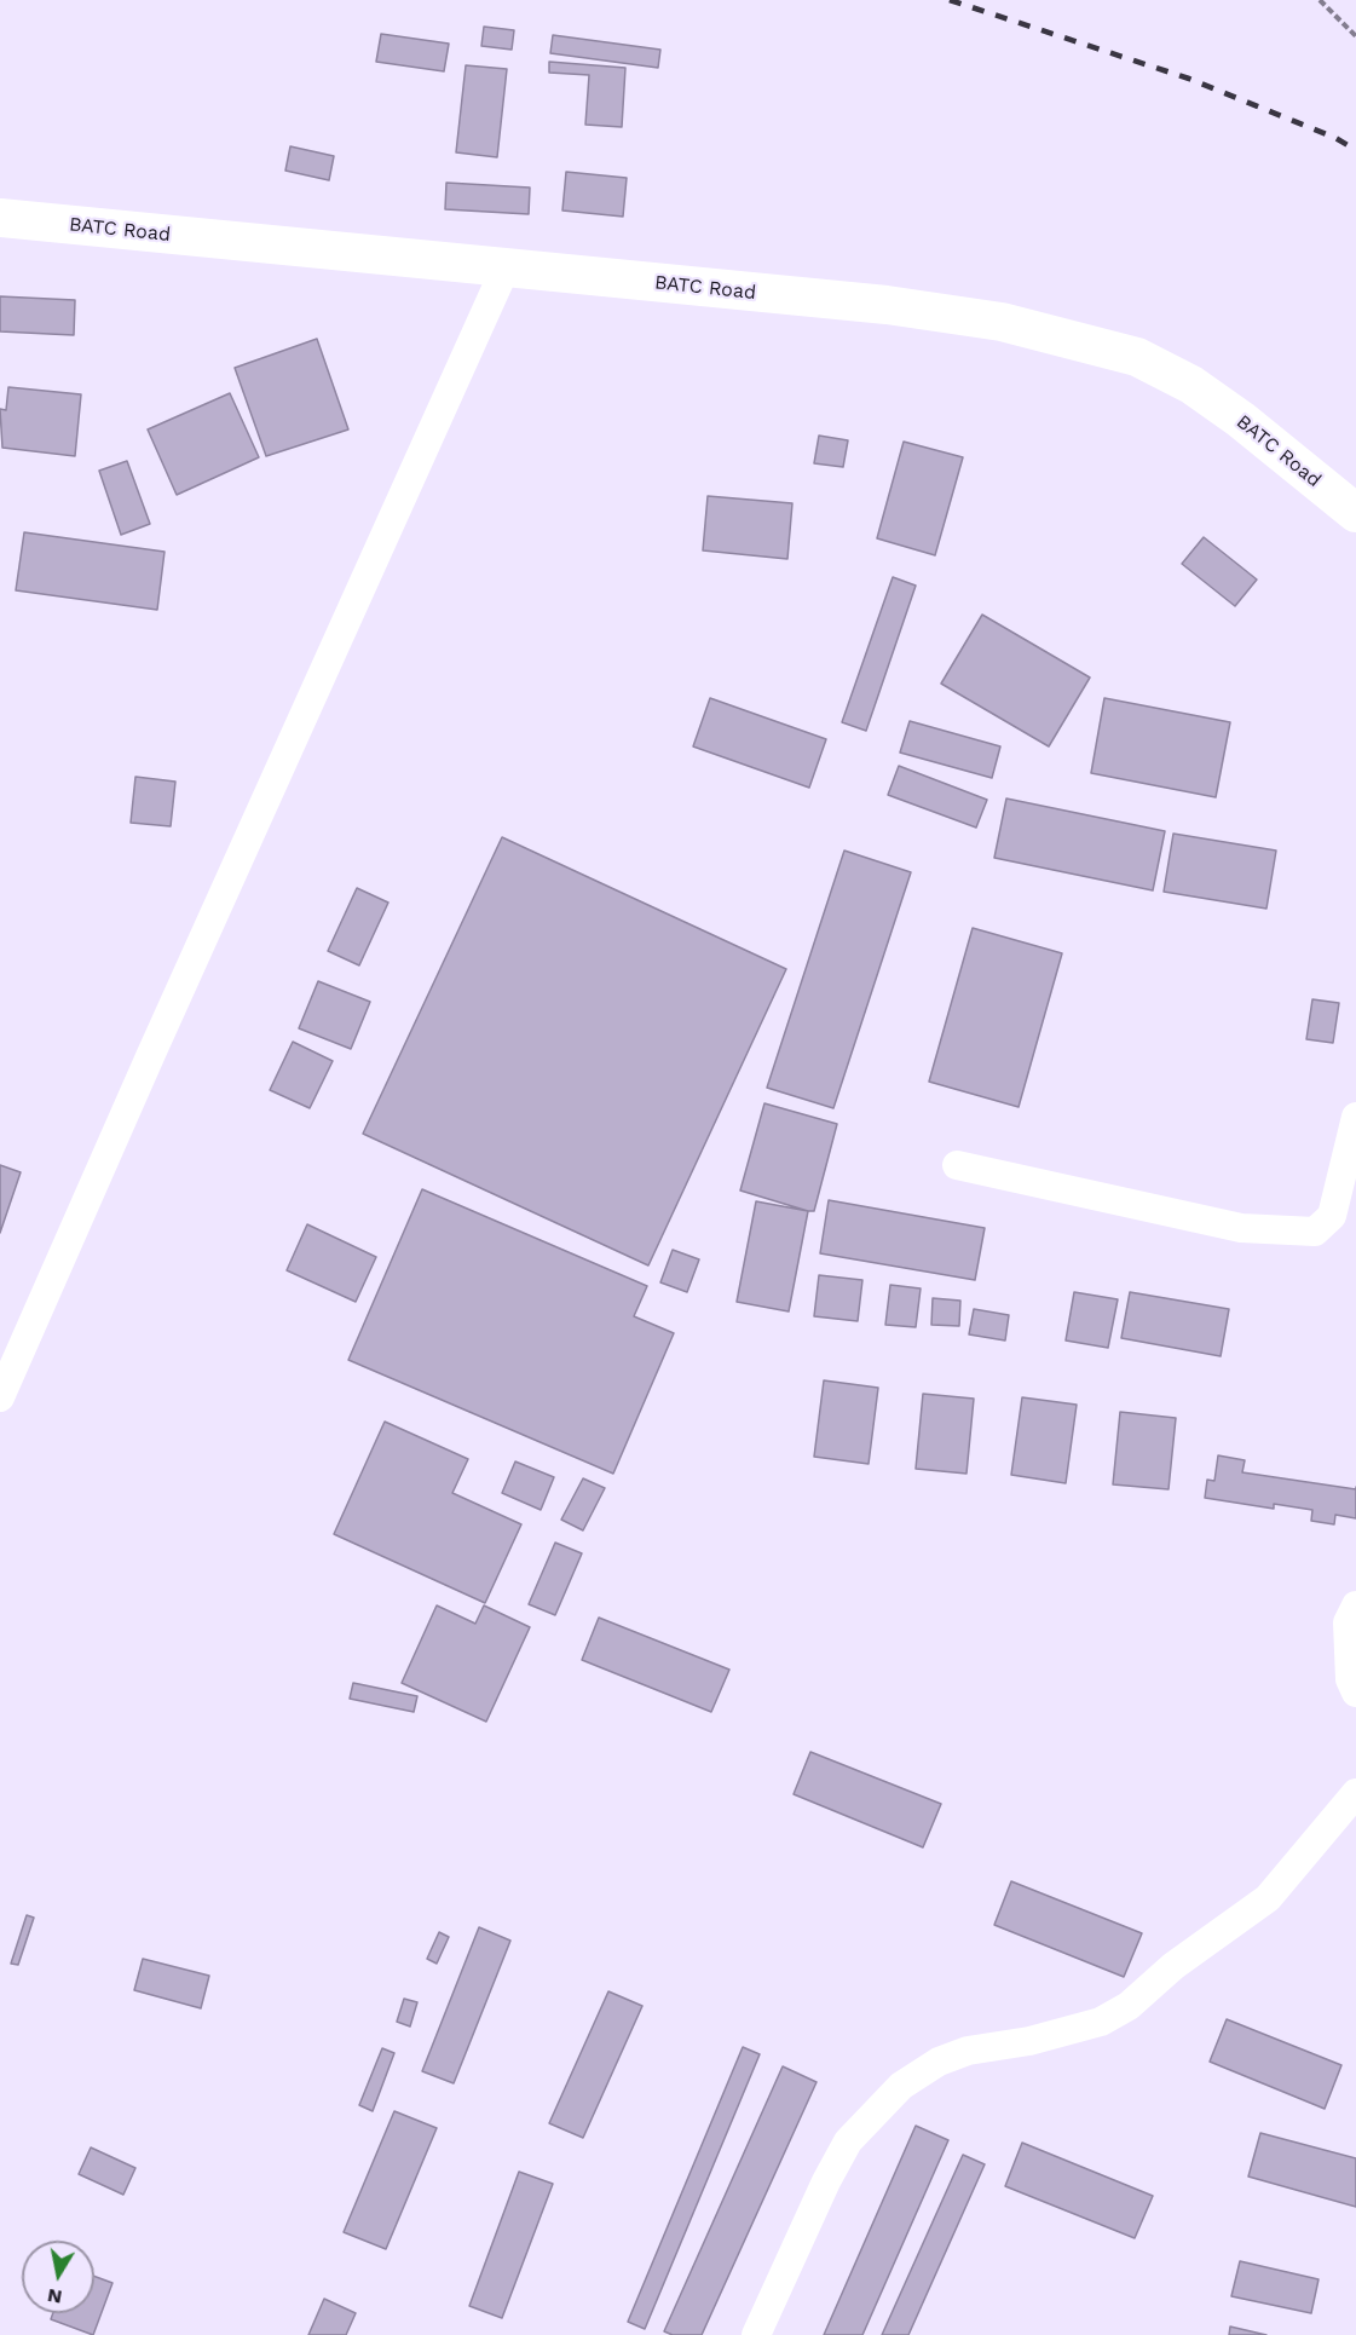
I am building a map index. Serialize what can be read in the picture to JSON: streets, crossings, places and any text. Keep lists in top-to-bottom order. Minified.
{"streets":{"street":["BATC Road"]},"north":"bottom"}
